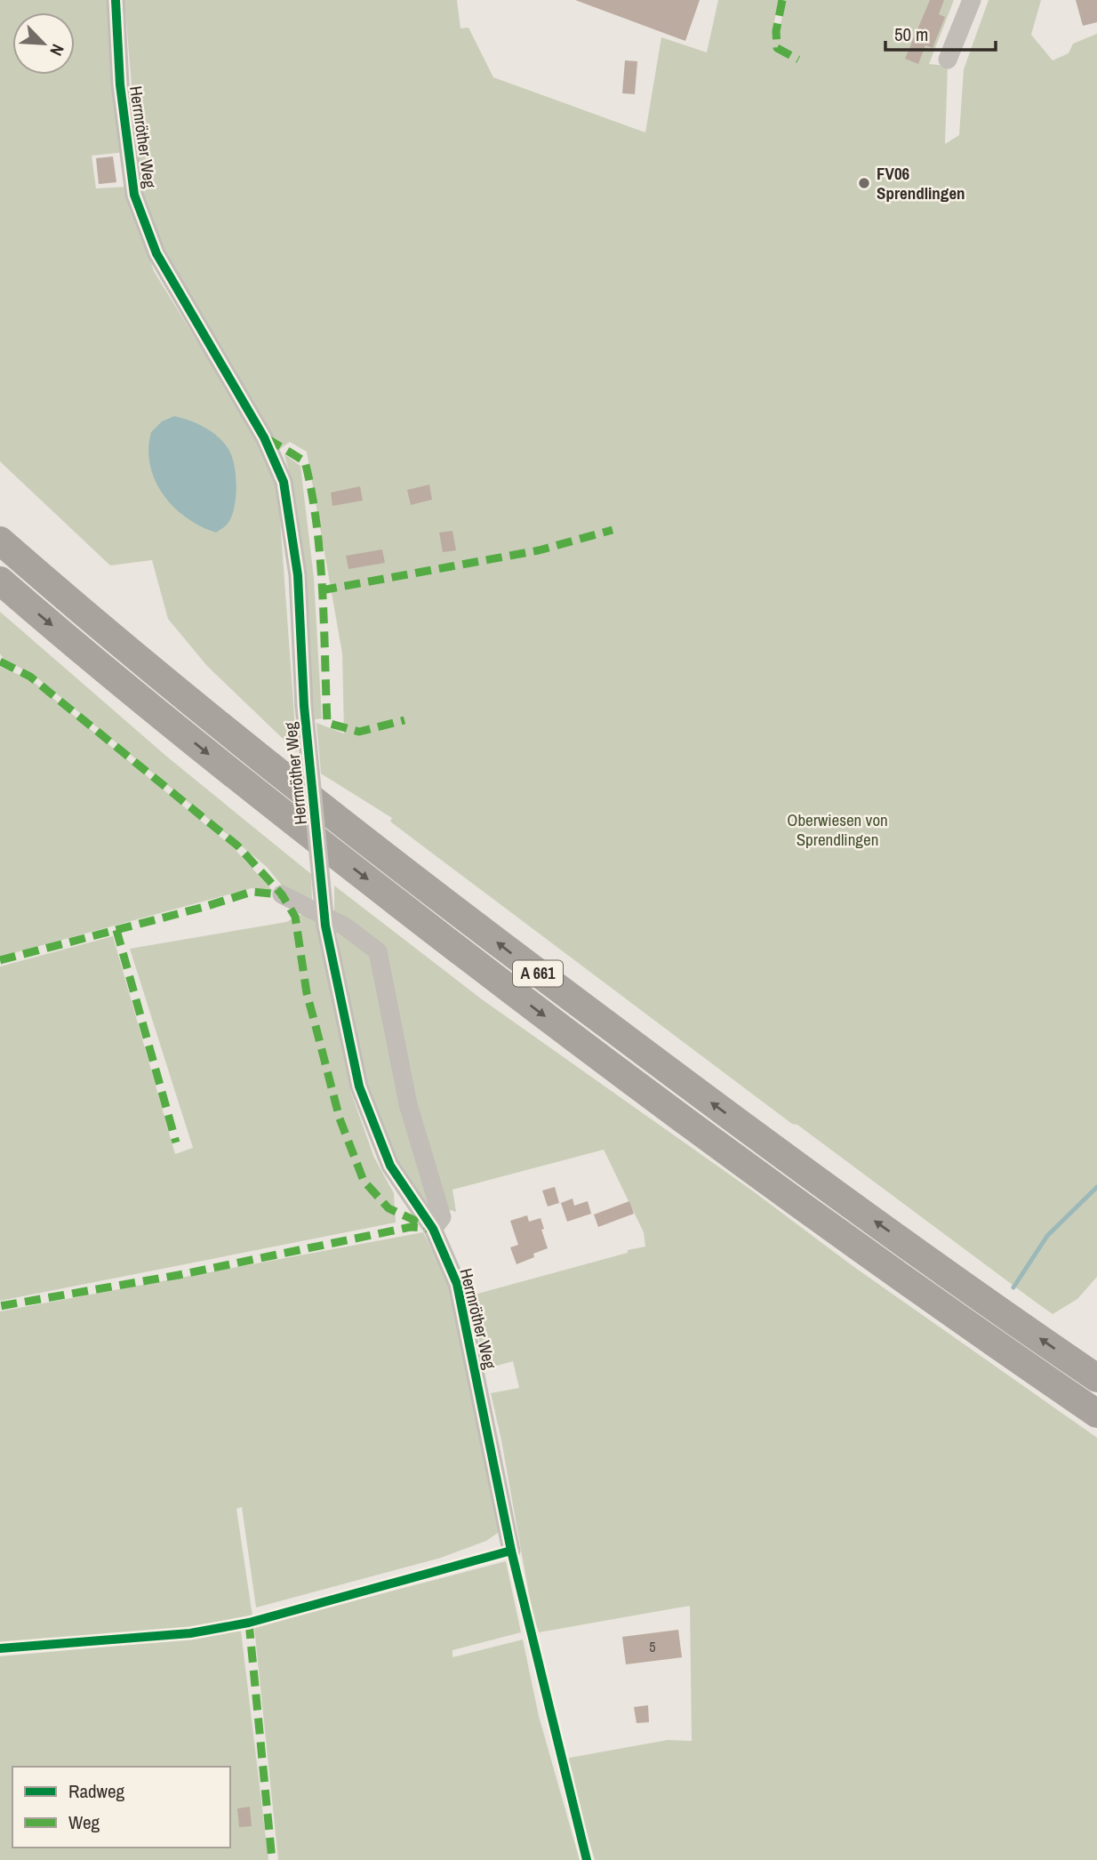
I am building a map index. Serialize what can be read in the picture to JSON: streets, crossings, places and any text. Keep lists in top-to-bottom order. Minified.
{"streets":{"highway":["A 661"],"lane":["Herrnröther Weg"]},"parks":["Oberwiesen von Sprendlingen"],"places":["FV06 Sprendlingen"],"house_numbers":["5"],"legend":["Radweg","Weg"],"scale_bar":"50 m","north":"bottom right"}
